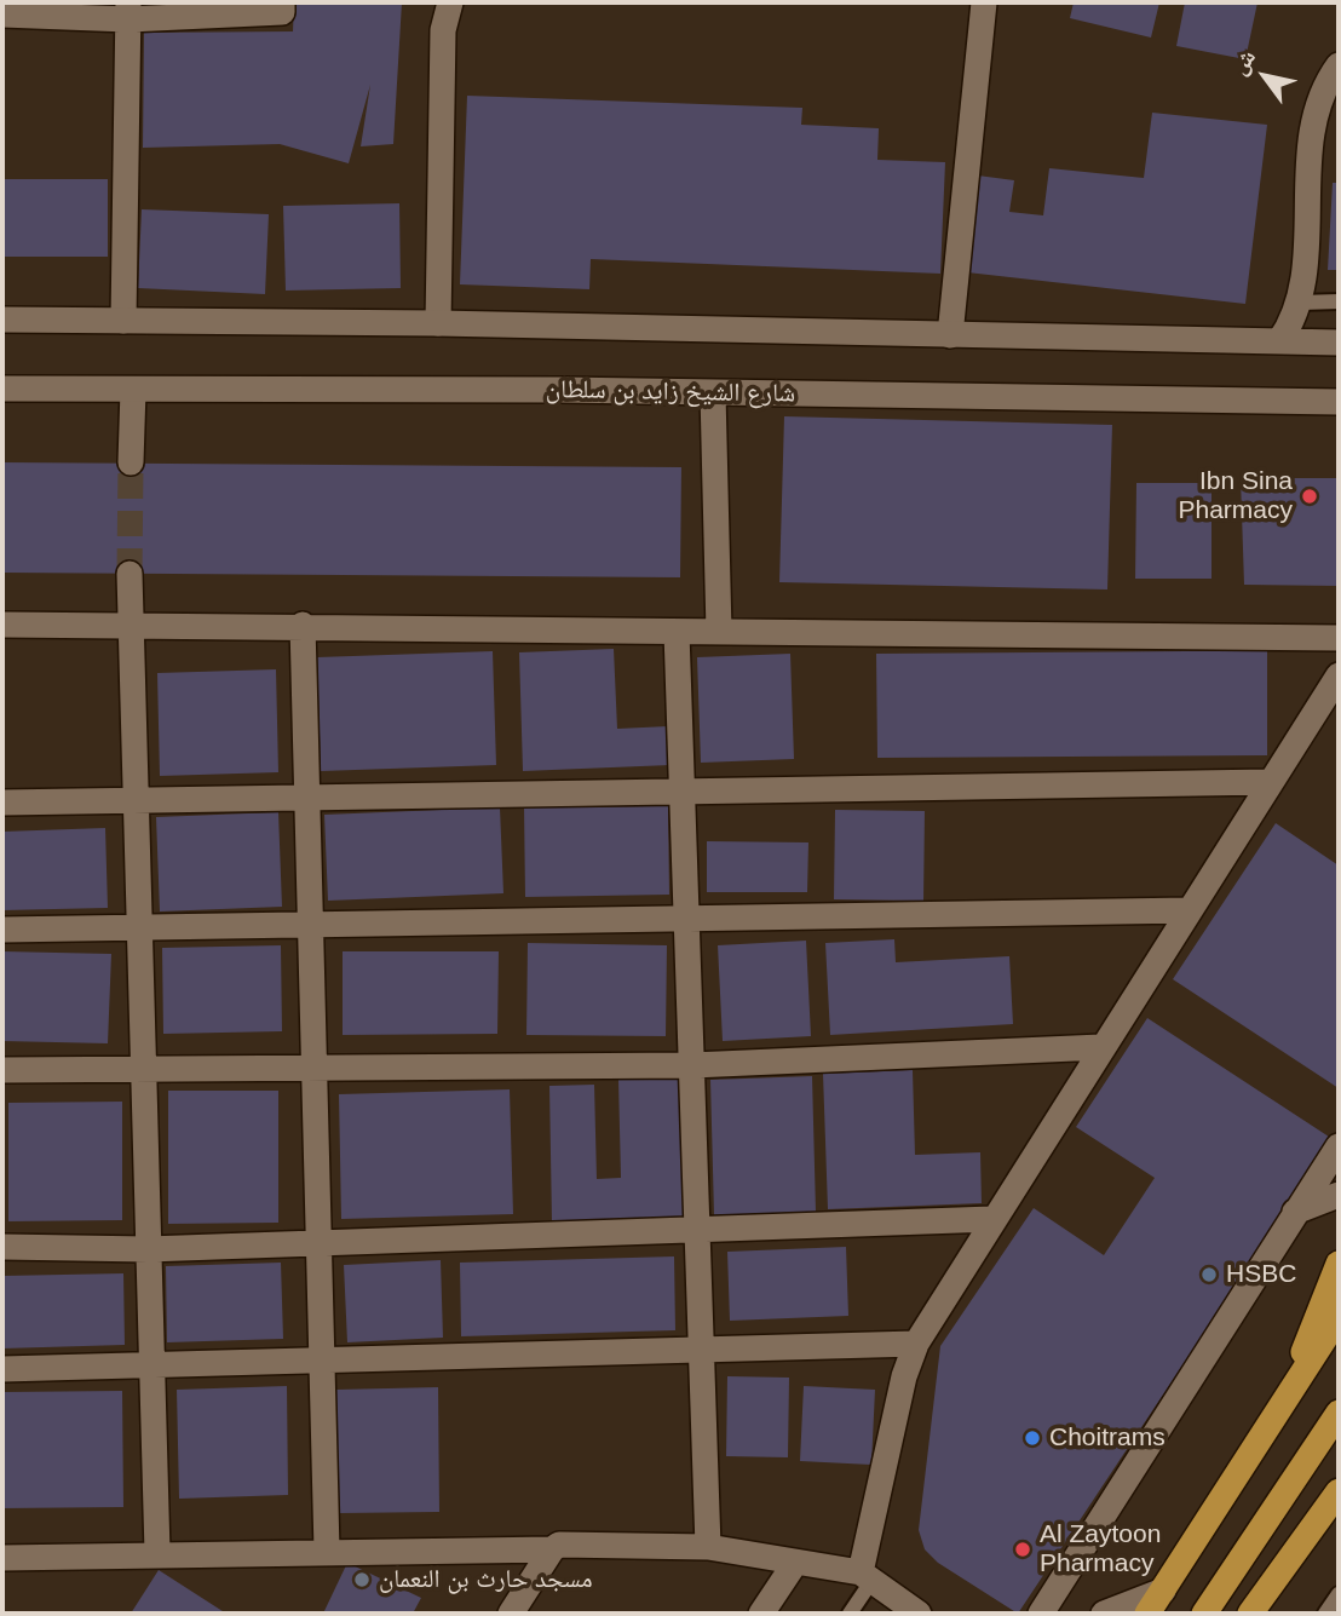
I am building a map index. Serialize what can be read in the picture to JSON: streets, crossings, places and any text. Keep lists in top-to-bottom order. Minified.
{"streets":{"street":["شارع الشيخ زايد بن سلطان"]},"places":["Ibn Sina Pharmacy","HSBC","Choitrams","Al Zaytoon Pharmacy","مسجد حارث بن النعمان"],"north":"top left"}
